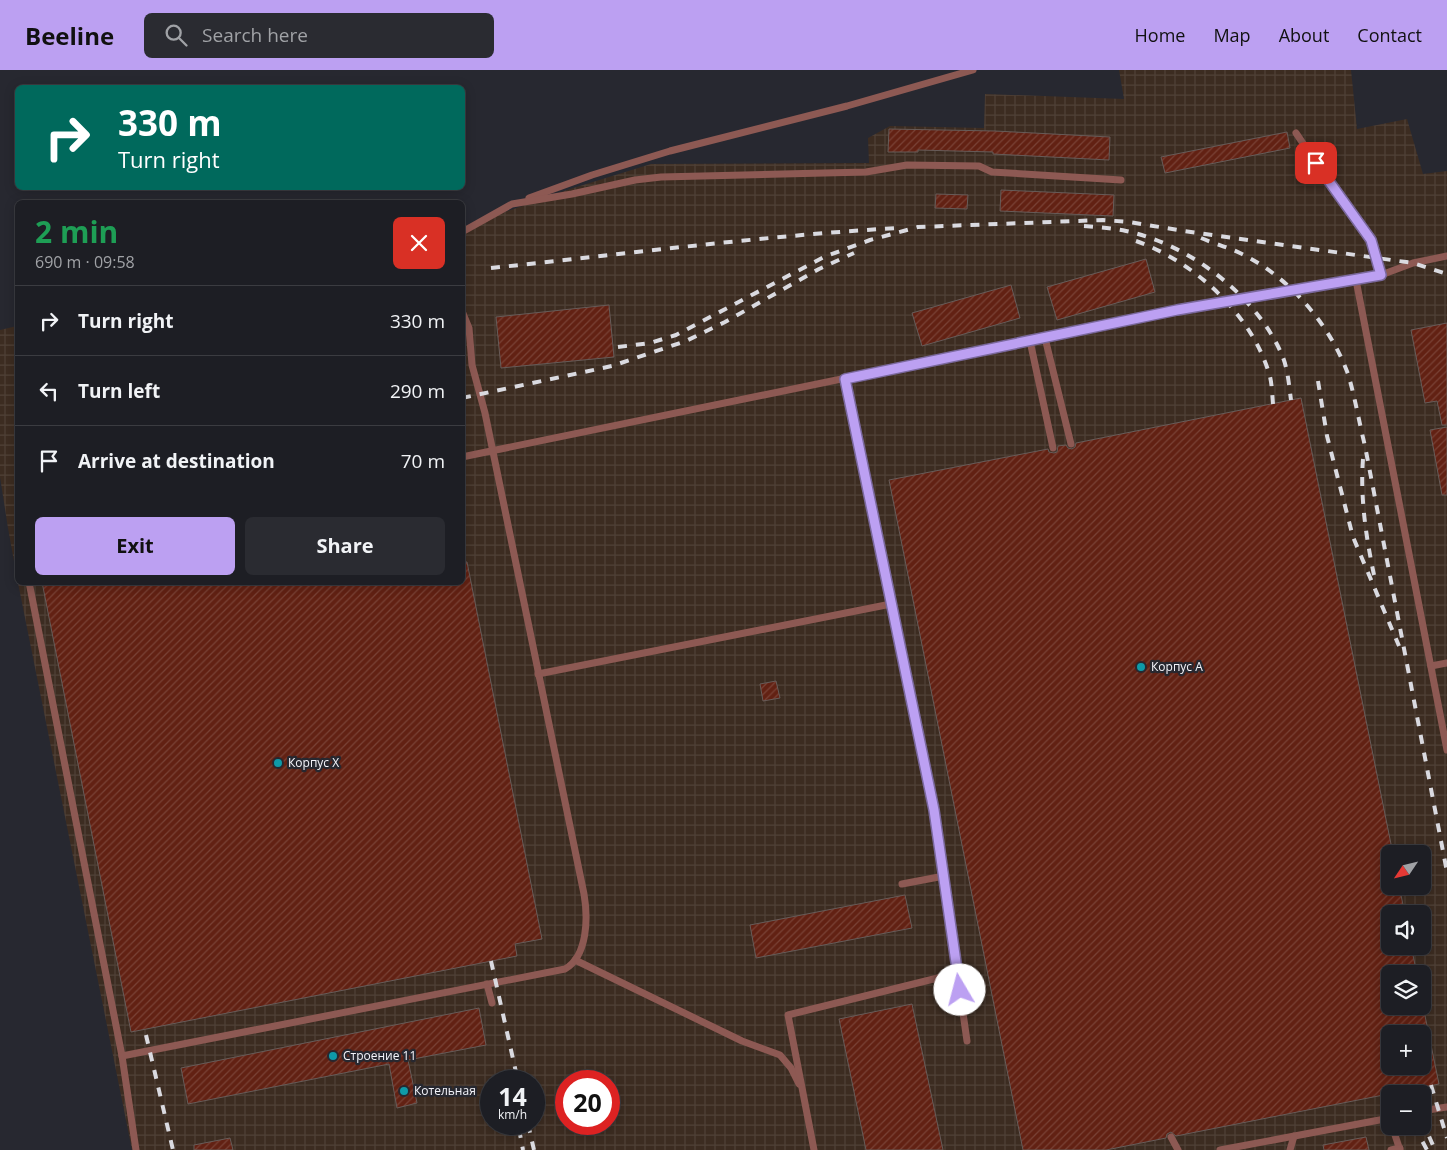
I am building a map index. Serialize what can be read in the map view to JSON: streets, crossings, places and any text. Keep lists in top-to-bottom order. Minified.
{"places":["Корпус А","Корпус Х","Строение 11","Котельная"],"north":"bottom left","page":{"header":"Beeline","search":"Search here","nav":["Home","Map","About","Contact"],"turn":["330 m","Turn right"],"heading":["2 min","690 m · 09:58"],"list":[{"name":"Turn right","value":"330 m"},{"name":"Turn left","value":"290 m"},{"name":"Arrive at destination","value":"70 m"}],"buttons":["Exit","Share"],"map_buttons":["+","−"],"speed":"14 km/h","limit":"20"}}
